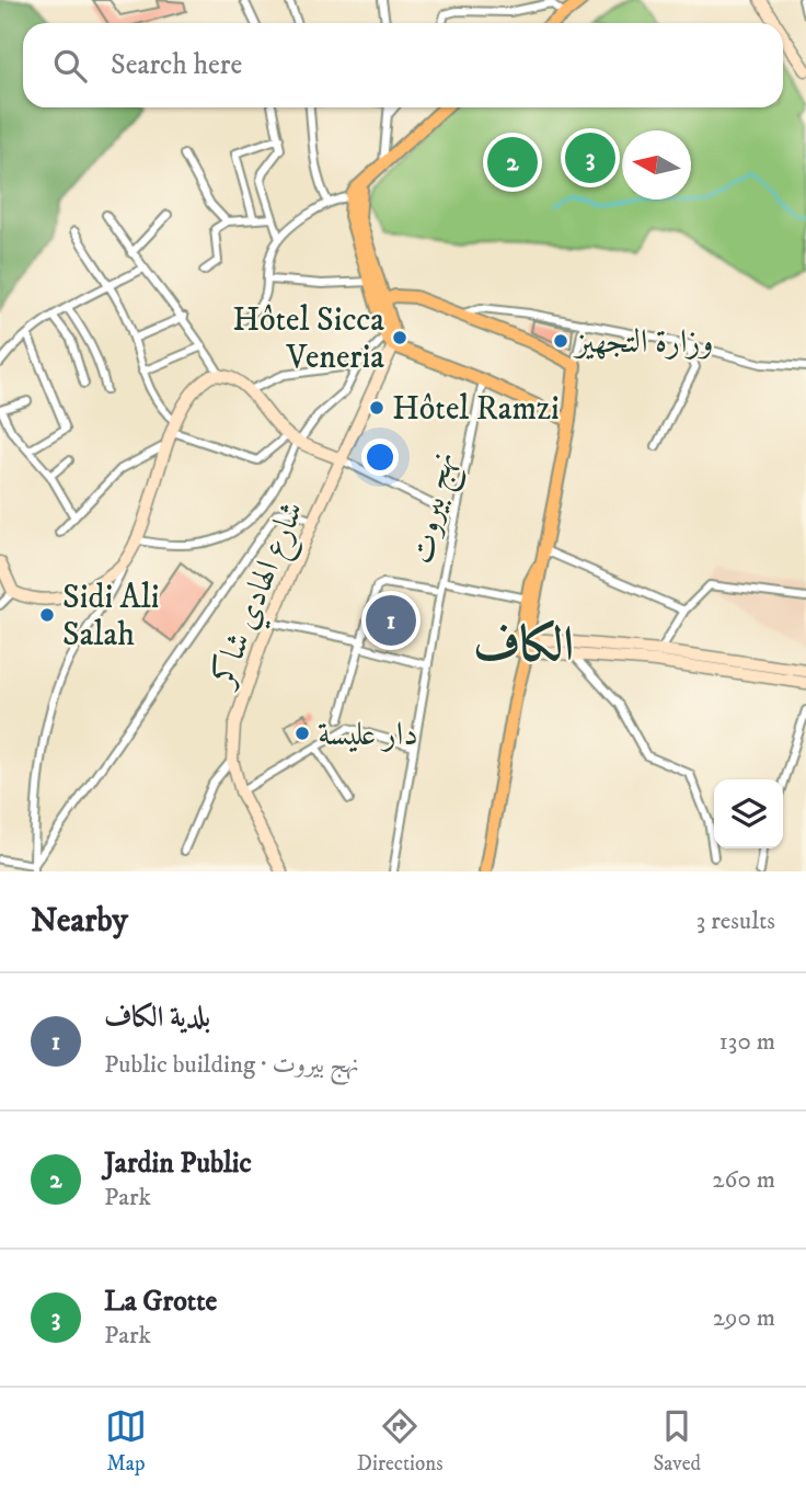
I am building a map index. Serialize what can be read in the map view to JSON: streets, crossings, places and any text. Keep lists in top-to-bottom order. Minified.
{"streets":{"main road":["شارع الهادي شاكر"],"street":["نهج بيروت"]},"districts":["الكاف"],"places":["Hôtel Sicca Veneria","وزارة التجهيز","Hôtel Ramzi","Sidi Ali Salah","دار عليسة"],"north":"left","page":{"search":"Search here","pins":["3","2","1"],"heading":["Nearby","3 results"],"list":[{"mark":"1","name":"بلدية الكاف","note":"Public building · نهج بيروت","value":"130 m"},{"mark":"2","name":"Jardin Public","note":"Park","value":"260 m"},{"mark":"3","name":"La Grotte","note":"Park","value":"290 m"}],"nav":["Map","Directions","Saved"]}}
